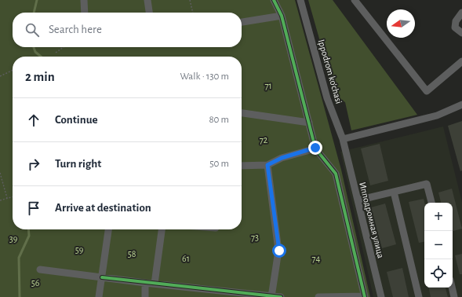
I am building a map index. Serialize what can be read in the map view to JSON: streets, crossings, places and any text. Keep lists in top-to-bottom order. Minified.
{"streets":{"street":["Ippodrom ko'chasi","Ипподромная улица"]},"crossings":[["Ippodrom ko'chasi","Ипподромная улица"]],"parks":["71","72","73","39","59","58","61","74","56"],"north":"left","page":{"search":"Search here","heading":["2 min","Walk · 130 m"],"list":[["Continue","80 m"],["Turn right","50 m"],"Arrive at destination"],"map_buttons":["+","−"]}}
